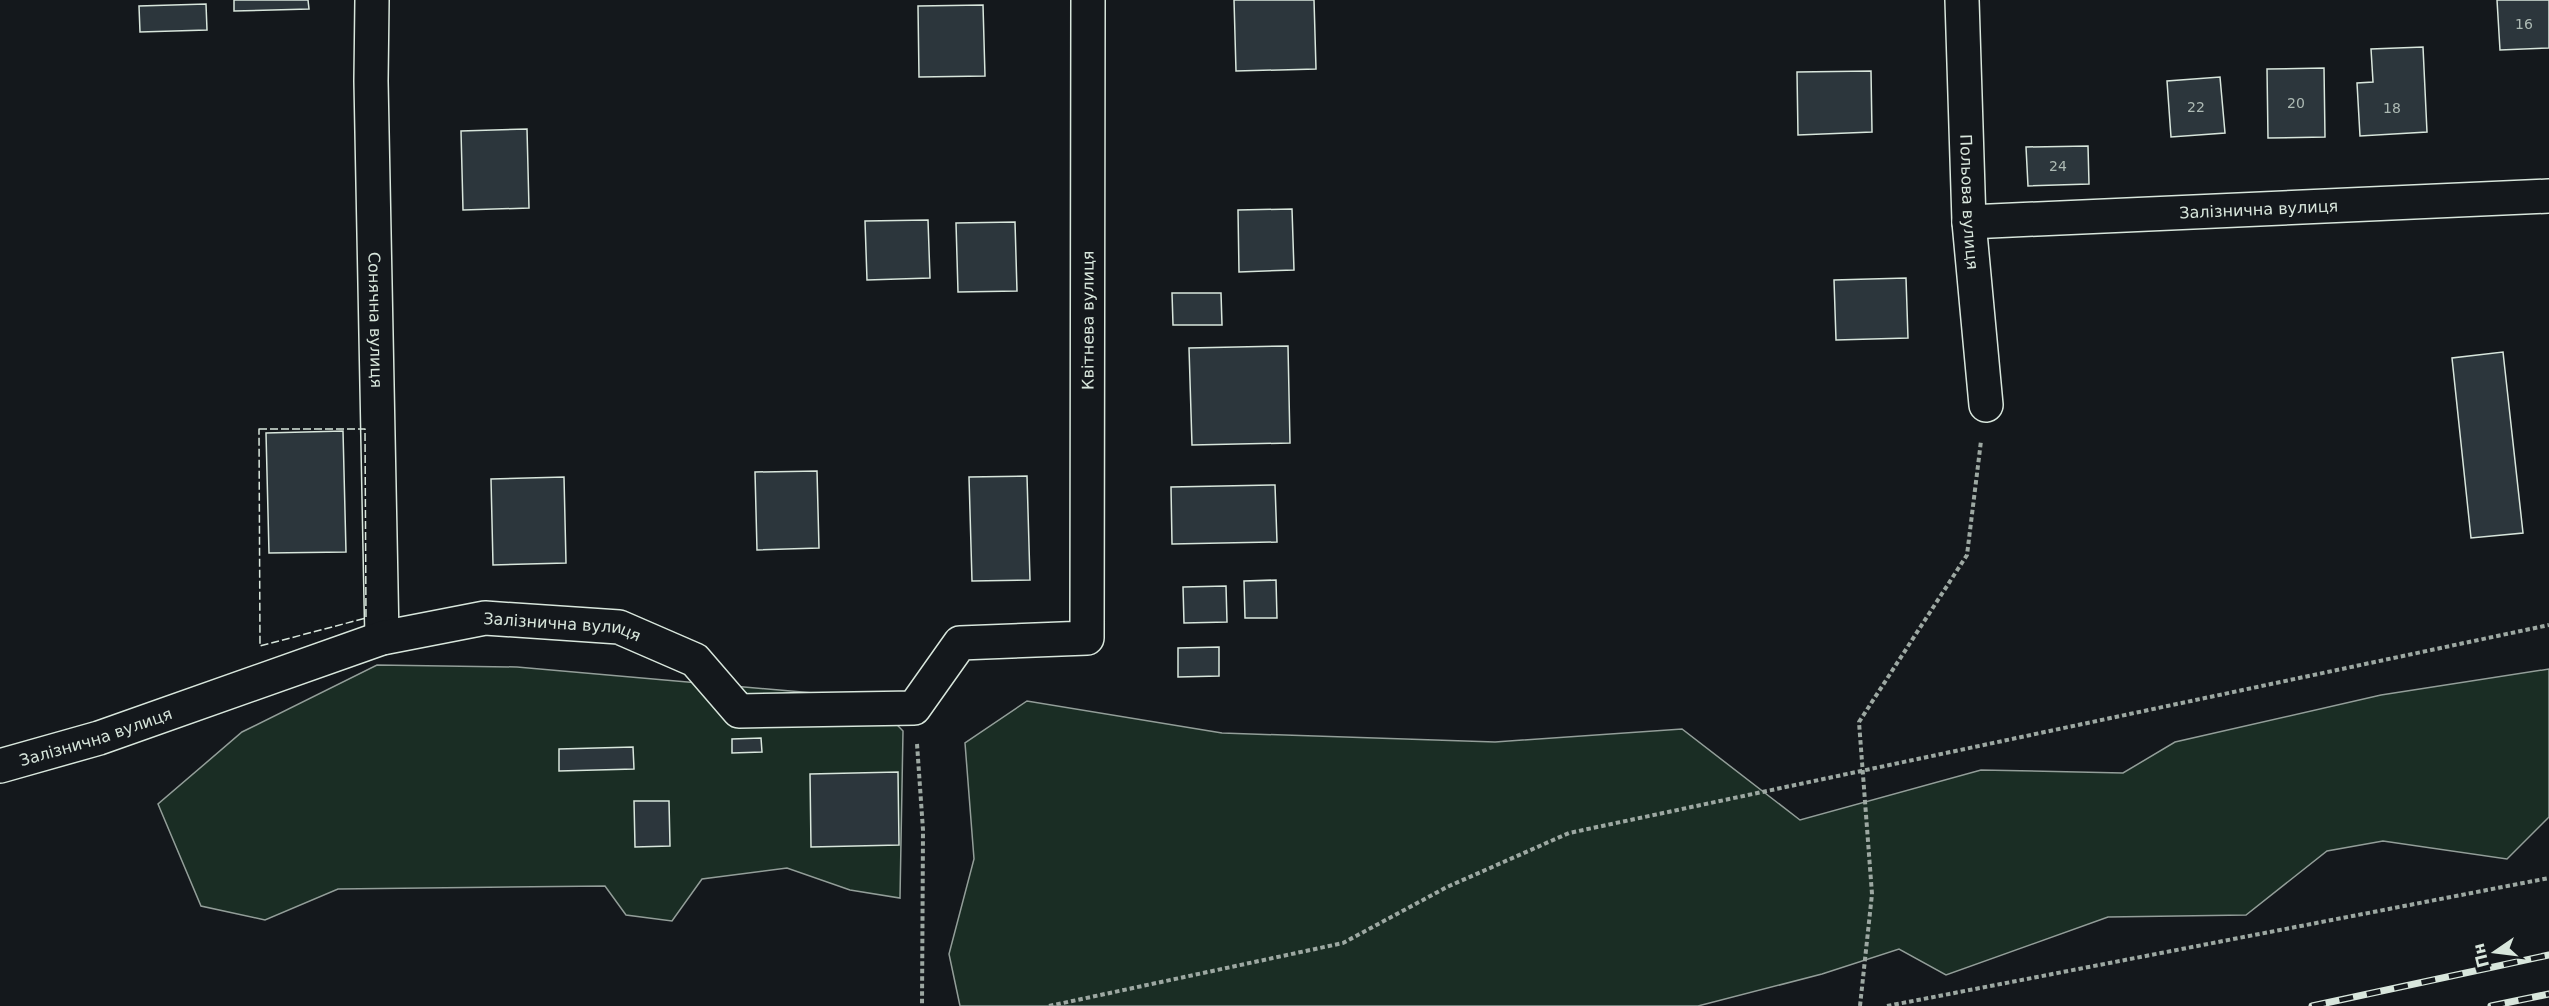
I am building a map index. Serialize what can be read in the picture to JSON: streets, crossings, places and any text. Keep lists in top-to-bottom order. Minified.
{"streets":{"street":["Польова вулиця","Залізнична вулиця","Сонячна вулиця","Квітнева вулиця"]},"crossings":[["Польова вулиця","Залізнична вулиця"],["Залізнична вулиця","Сонячна вулиця"],["Залізнична вулиця","Квітнева вулиця"]],"house_numbers":["16","20","22","18","24"],"north":"left"}
